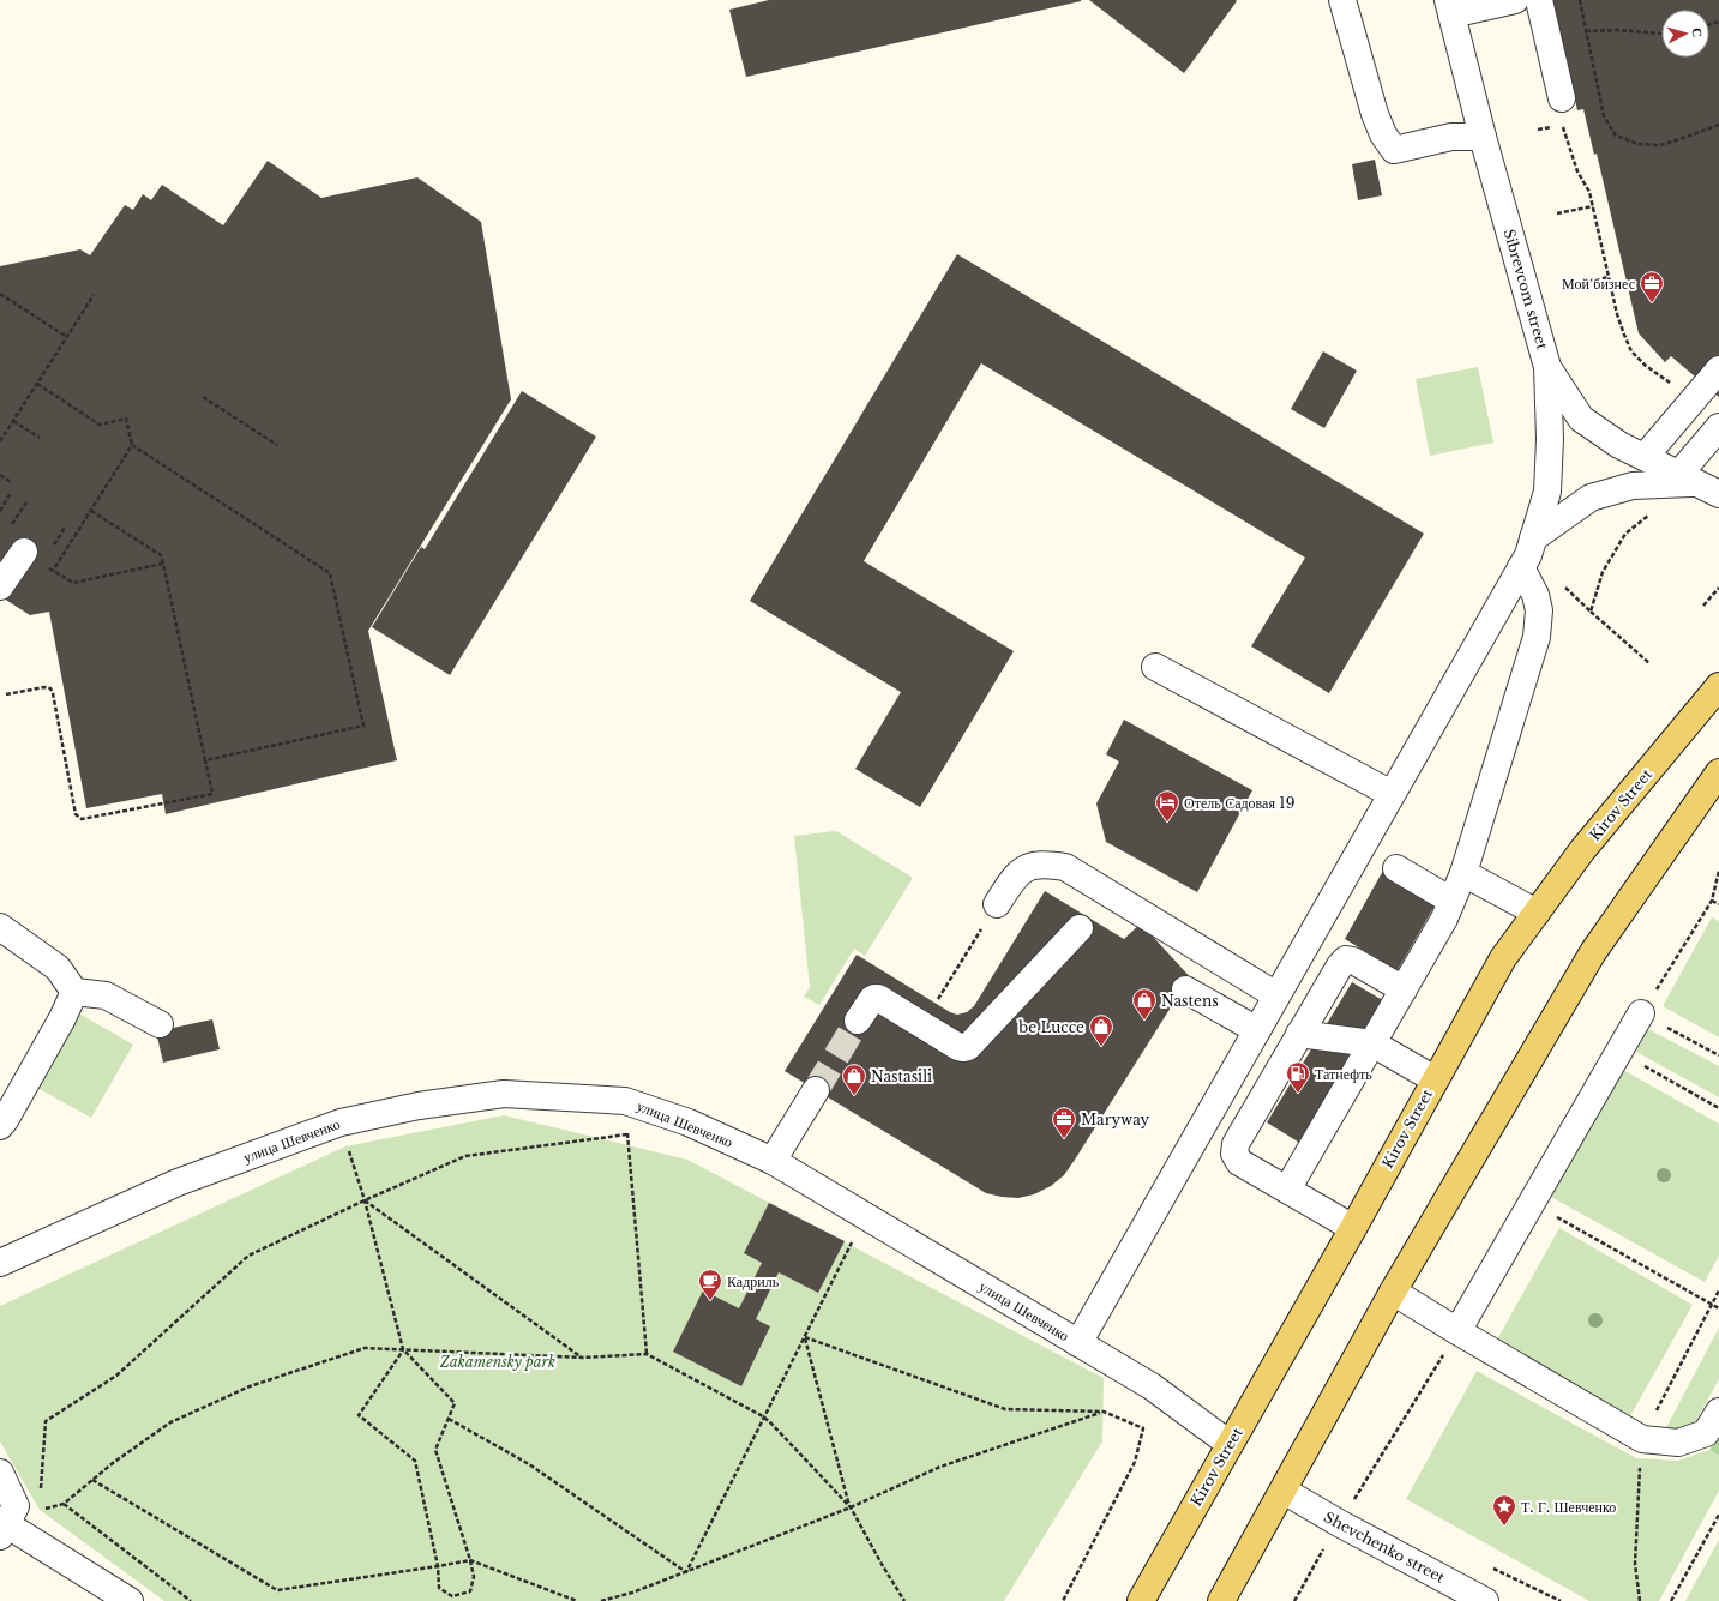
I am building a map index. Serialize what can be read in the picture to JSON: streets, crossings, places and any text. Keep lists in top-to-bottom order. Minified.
{"streets":{"main road":["Kirov Street"],"street":["Sibrevcom street","улица Шевченко","Shevchenko street"]},"crossings":[["Kirov Street","улица Шевченко"]],"parks":["Zakamensky park"],"places":{"office":["Мой бизнес","Maryway"],"hotel":["Отель Садовая 19"],"shop":["Nastens","be Lucce","Nastasili"],"fuel station":["Татнефть"],"cafe":["Кадриль"],"place":["Т. Г. Шевченко"]},"north":"right"}
